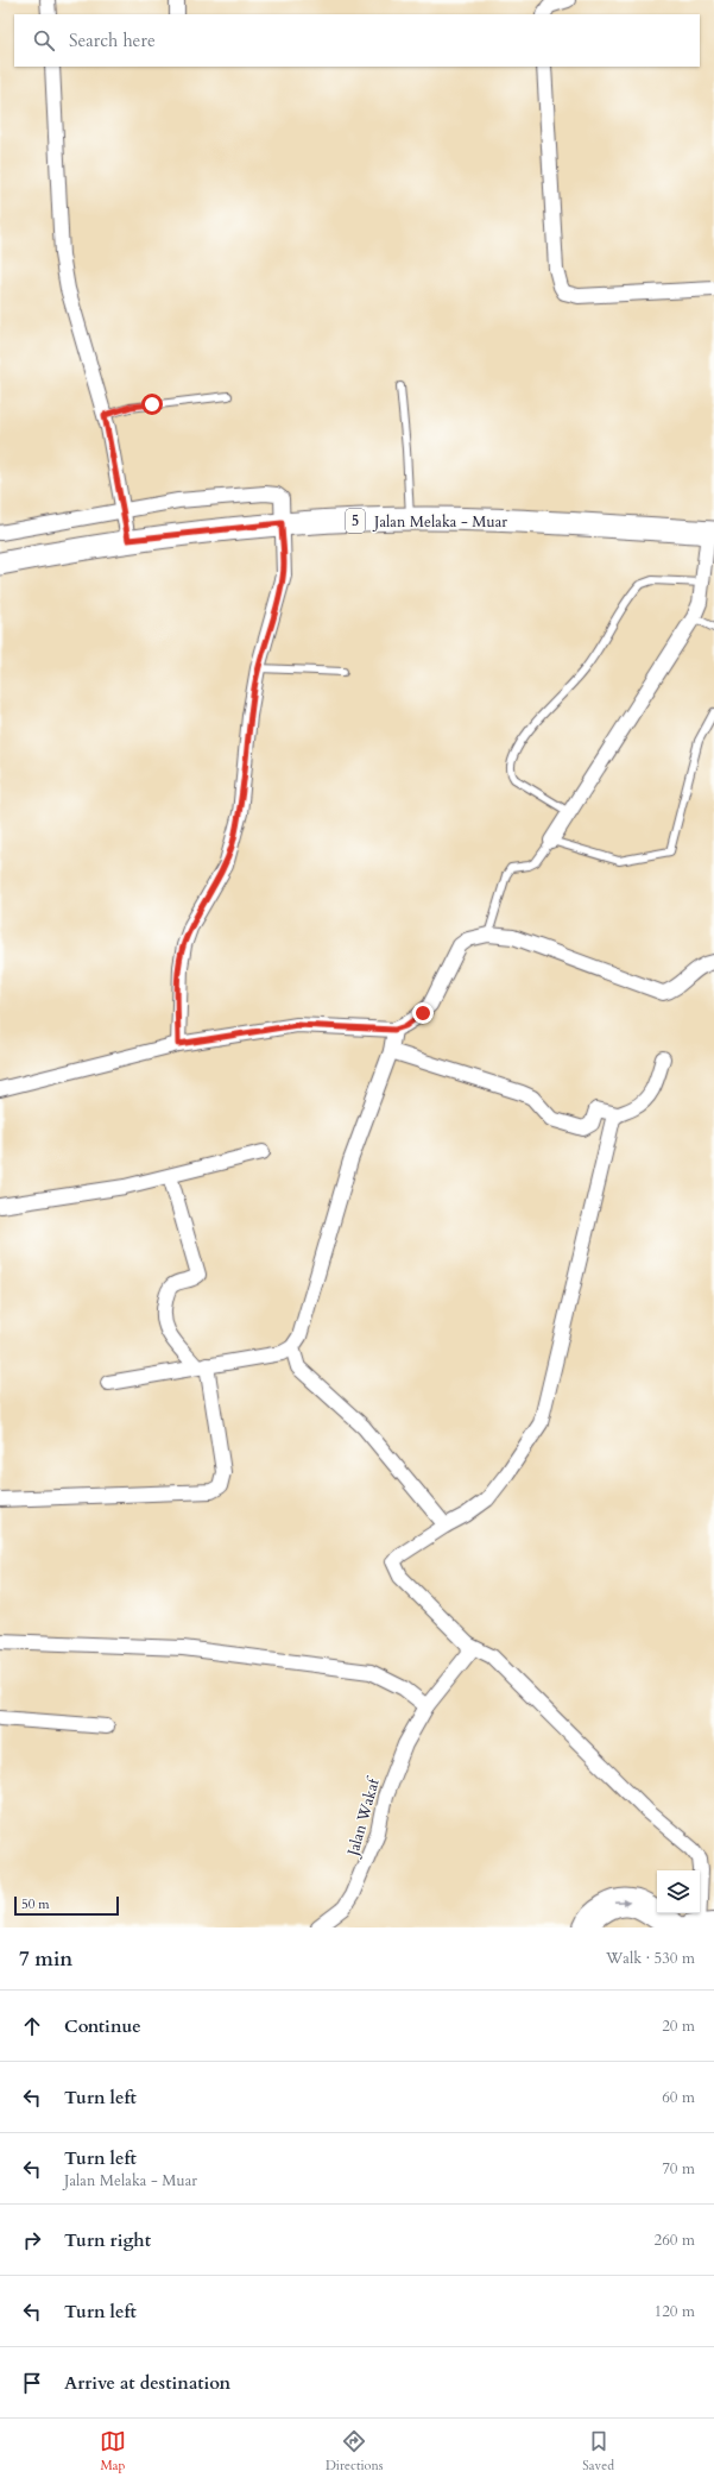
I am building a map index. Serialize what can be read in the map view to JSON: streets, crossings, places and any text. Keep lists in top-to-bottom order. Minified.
{"streets":{"main road":["5","Jalan Melaka - Muar"],"street":["Jalan Wakaf"]},"scale_bar":"50 m","page":{"search":"Search here","scale":"50 m","heading":["7 min","Walk · 530 m"],"list":[["Continue","20 m"],["Turn left","60 m"],["Turn left","Jalan Melaka - Muar","70 m"],["Turn right","260 m"],["Turn left","120 m"],"Arrive at destination"],"nav":["Map","Directions","Saved"]}}
